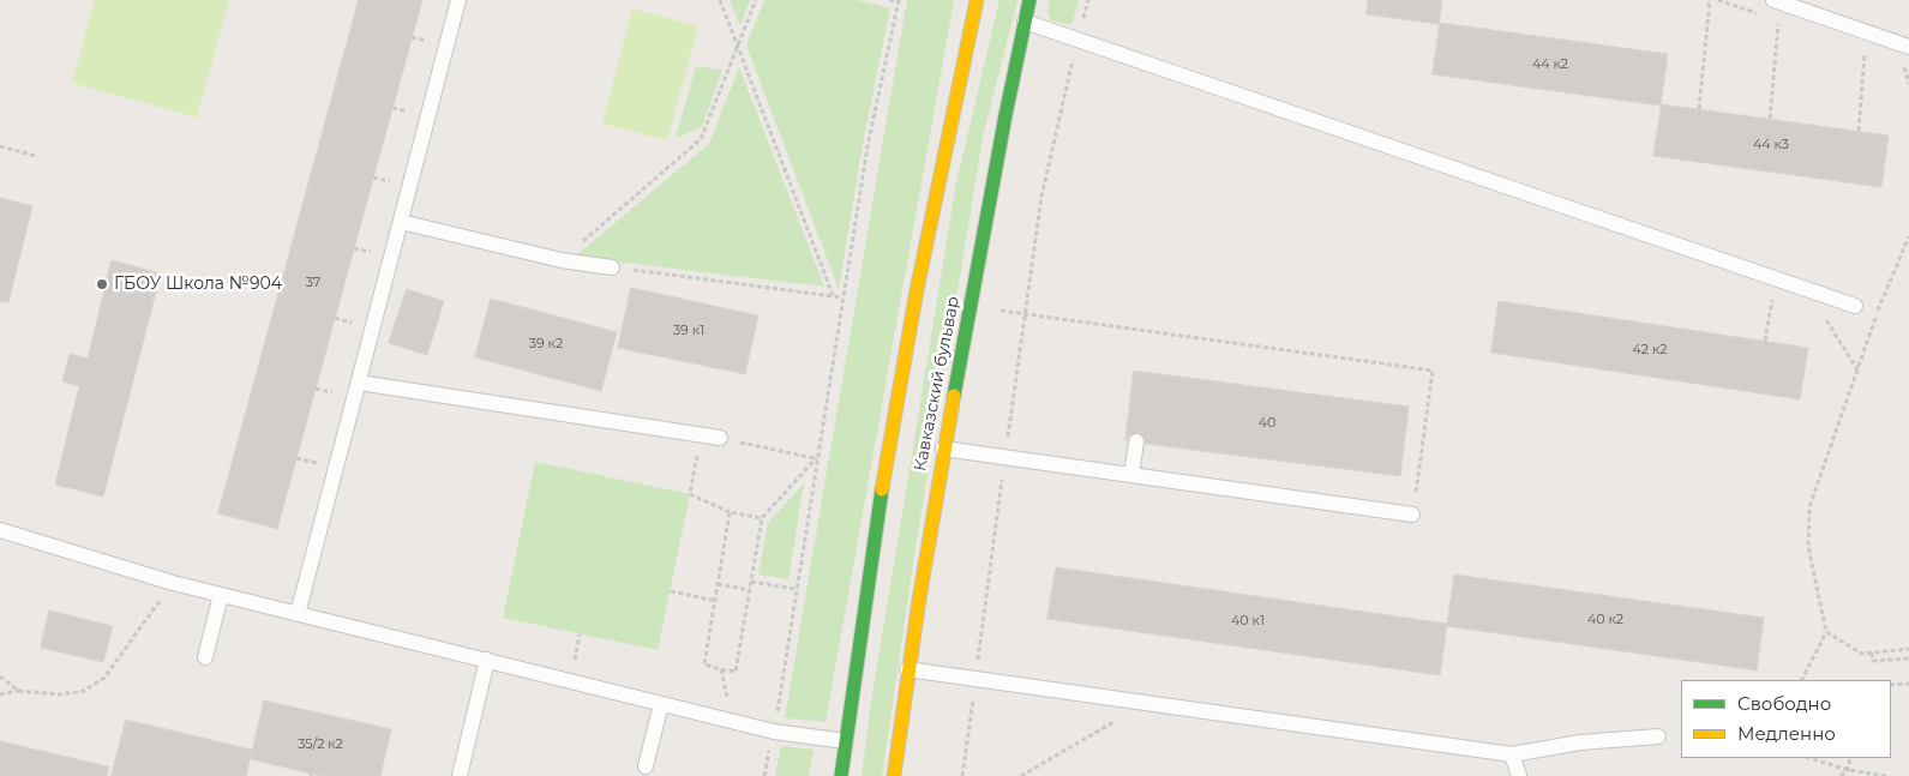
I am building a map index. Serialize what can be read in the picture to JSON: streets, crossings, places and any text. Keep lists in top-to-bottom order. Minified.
{"streets":{"street":["Кавказский бульвар"]},"places":["ГБОУ Школа №904"],"house_numbers":["44 к2","44 к3","37","39 к1","39 к2","42 к2","40","40 к2","40 к1","35/2 к2"],"legend":["Свободно","Медленно"]}
